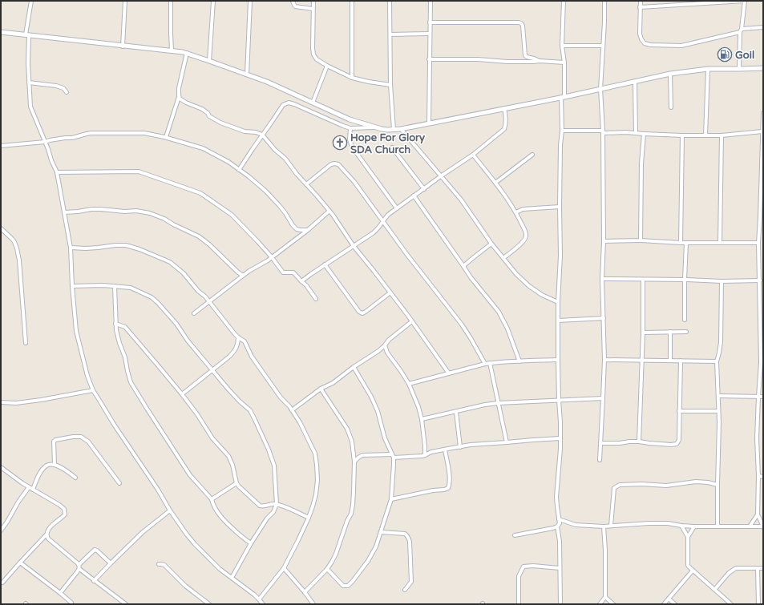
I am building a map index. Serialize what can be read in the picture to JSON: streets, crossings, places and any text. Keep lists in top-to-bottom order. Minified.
{"places":{"fuel station":["Goil"],"church":["Hope For Glory SDA Church"]}}
